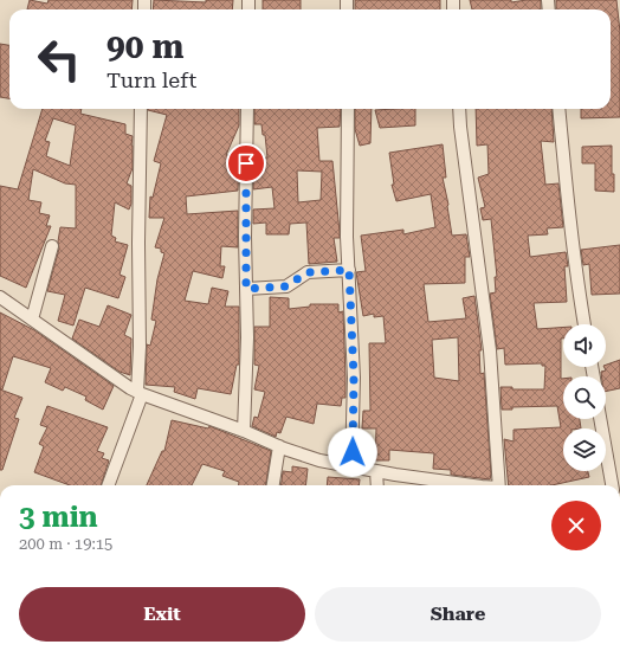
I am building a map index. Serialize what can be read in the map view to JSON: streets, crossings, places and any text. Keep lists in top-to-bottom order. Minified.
{"page":{"turn":["90 m","Turn left"],"heading":["3 min","200 m · 19:15"],"buttons":["Exit","Share"]}}
